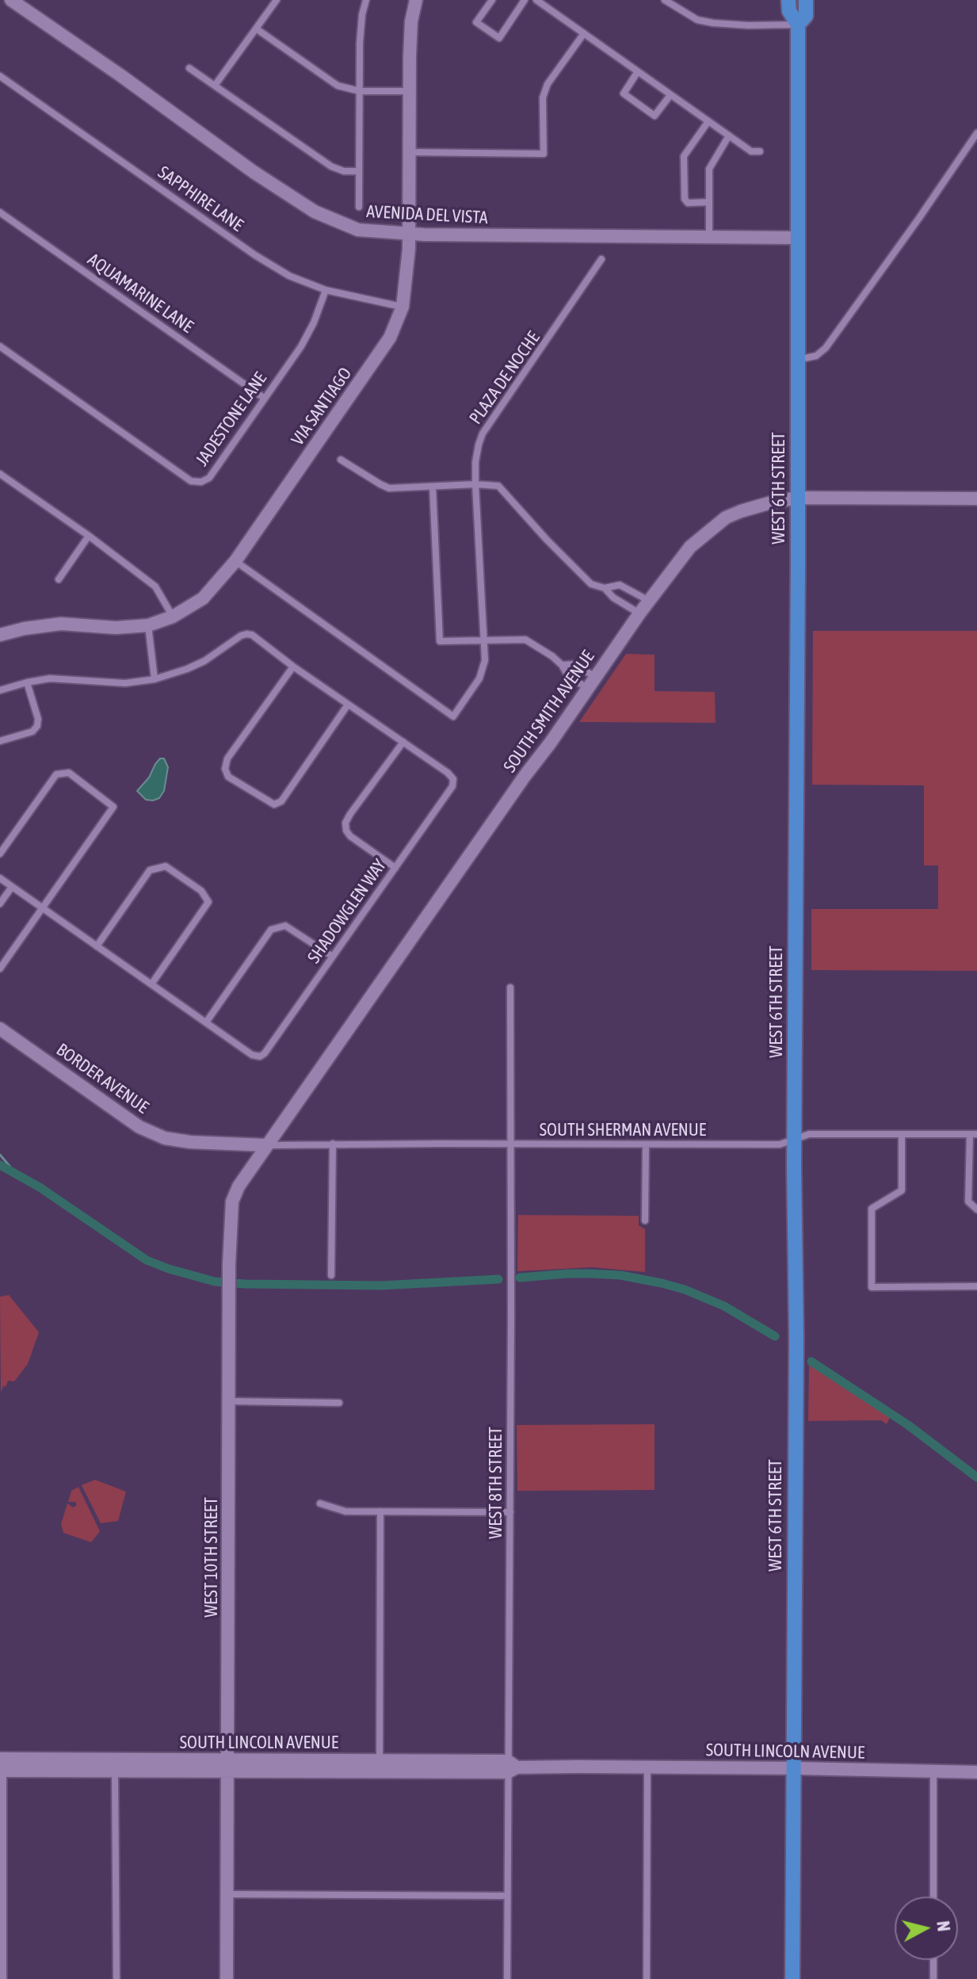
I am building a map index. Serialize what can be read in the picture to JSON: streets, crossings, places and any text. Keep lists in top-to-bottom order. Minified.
{"streets":{"main road":["AVENIDA DEL VISTA","VIA SANTIAGO","WEST 6TH STREET","SOUTH SMITH AVENUE","BORDER AVENUE","WEST 10TH STREET","SOUTH LINCOLN AVENUE"],"street":["SAPPHIRE LANE","AQUAMARINE LANE","PLAZA DE NOCHE","JADESTONE LANE","SHADOWGLEN WAY","SOUTH SHERMAN AVENUE","WEST 8TH STREET"]},"crossings":[["SAPPHIRE LANE","VIA SANTIAGO"],["SAPPHIRE LANE","JADESTONE LANE"],["AVENIDA DEL VISTA","VIA SANTIAGO"],["AVENIDA DEL VISTA","WEST 6TH STREET"],["AQUAMARINE LANE","JADESTONE LANE"],["PLAZA DE NOCHE","VIA SANTIAGO"],["WEST 6TH STREET","SOUTH SMITH AVENUE"],["WEST 6TH STREET","SOUTH SHERMAN AVENUE"],["WEST 6TH STREET","SOUTH LINCOLN AVENUE"],["SOUTH SMITH AVENUE","BORDER AVENUE"],["SOUTH SMITH AVENUE","SOUTH SHERMAN AVENUE"],["SOUTH SMITH AVENUE","WEST 10TH STREET"],["BORDER AVENUE","SOUTH SHERMAN AVENUE"],["BORDER AVENUE","WEST 10TH STREET"],["SOUTH SHERMAN AVENUE","WEST 8TH STREET"],["SOUTH SHERMAN AVENUE","WEST 10TH STREET"],["WEST 8TH STREET","SOUTH LINCOLN AVENUE"],["WEST 10TH STREET","SOUTH LINCOLN AVENUE"]],"north":"right"}
